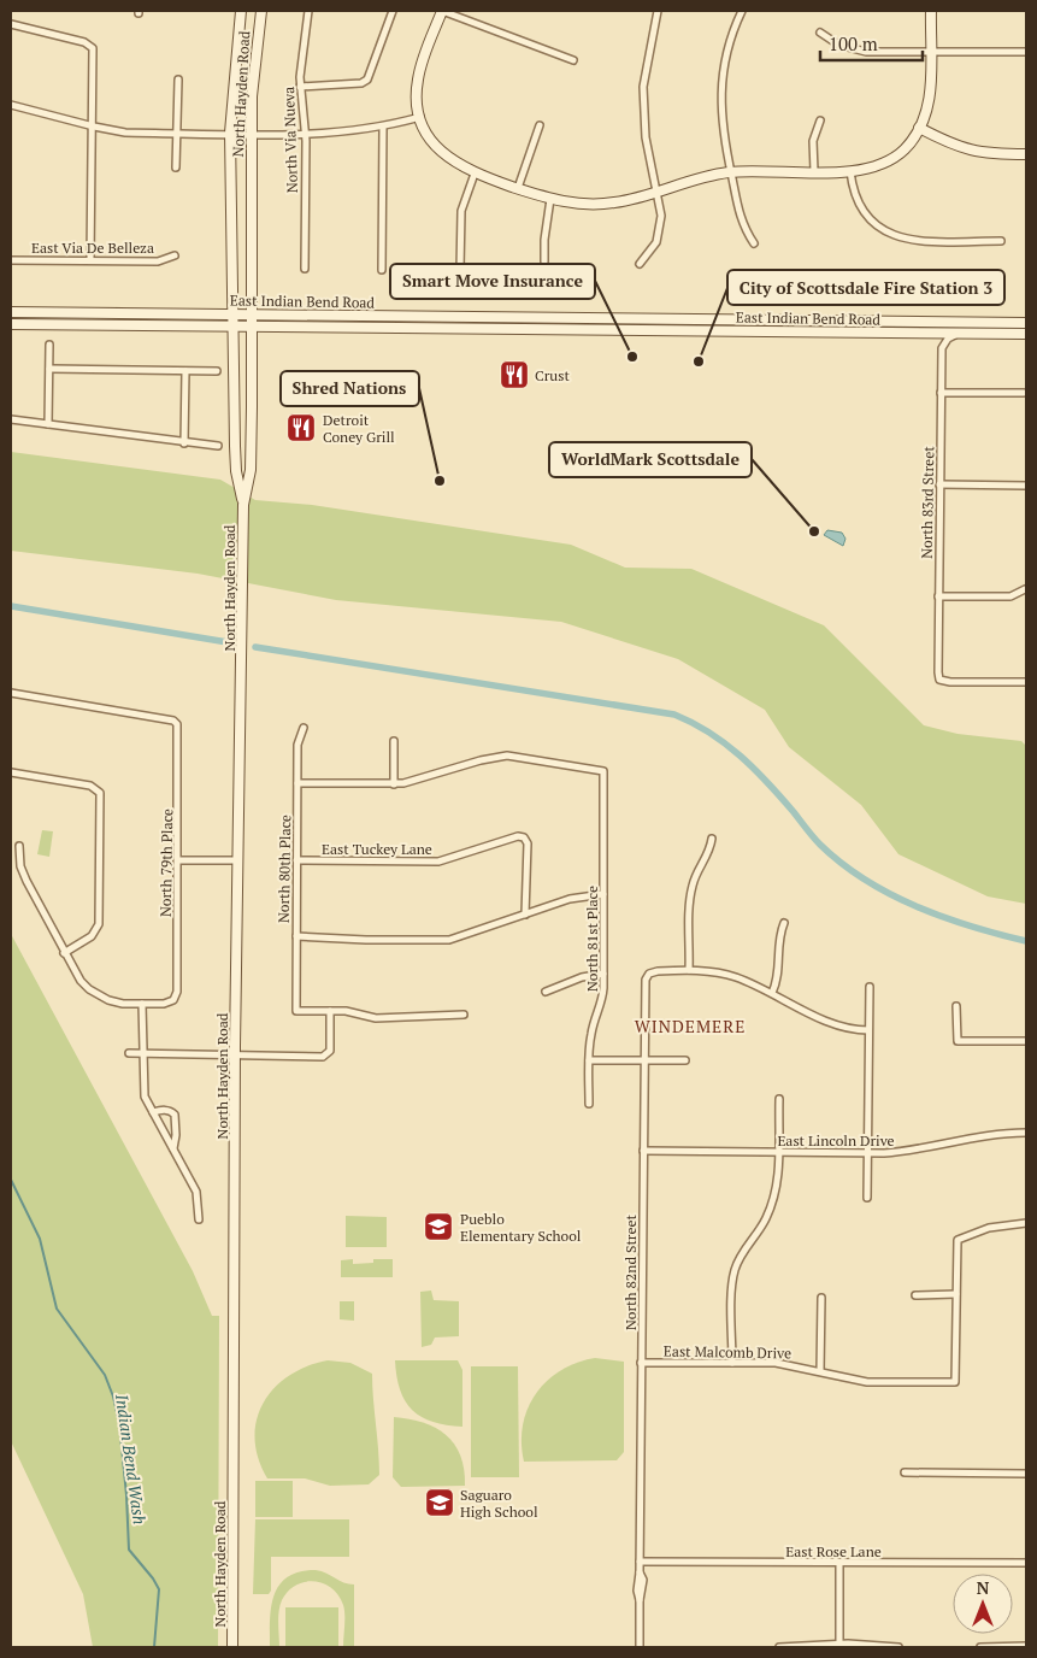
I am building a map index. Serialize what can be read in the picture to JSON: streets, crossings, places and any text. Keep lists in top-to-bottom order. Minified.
{"streets":{"main road":["North Hayden Road","East Indian Bend Road"],"street":["North Via Nueva","East Via De Belleza","North 83rd Street","East Tuckey Lane","North 79th Place","North 80th Place","North 81st Place","East Lincoln Drive","North 82nd Street","East Malcomb Drive","East Rose Lane"]},"crossings":[["North Hayden Road","East Indian Bend Road"],["East Indian Bend Road","North 83rd Street"],["East Tuckey Lane","North 80th Place"],["East Lincoln Drive","North 82nd Street"],["North 82nd Street","East Malcomb Drive"],["North 82nd Street","East Rose Lane"]],"districts":["WINDEMERE"],"water":["Indian Bend Wash"],"places":{"other":["Smart Move Insurance","City of Scottsdale Fire Station 3","Shred Nations","WorldMark Scottsdale"],"restaurant":["Crust","Detroit Coney Grill"],"school or university":["Pueblo Elementary School","Saguaro High School"]},"scale_bar":"100 m","north":"top"}
